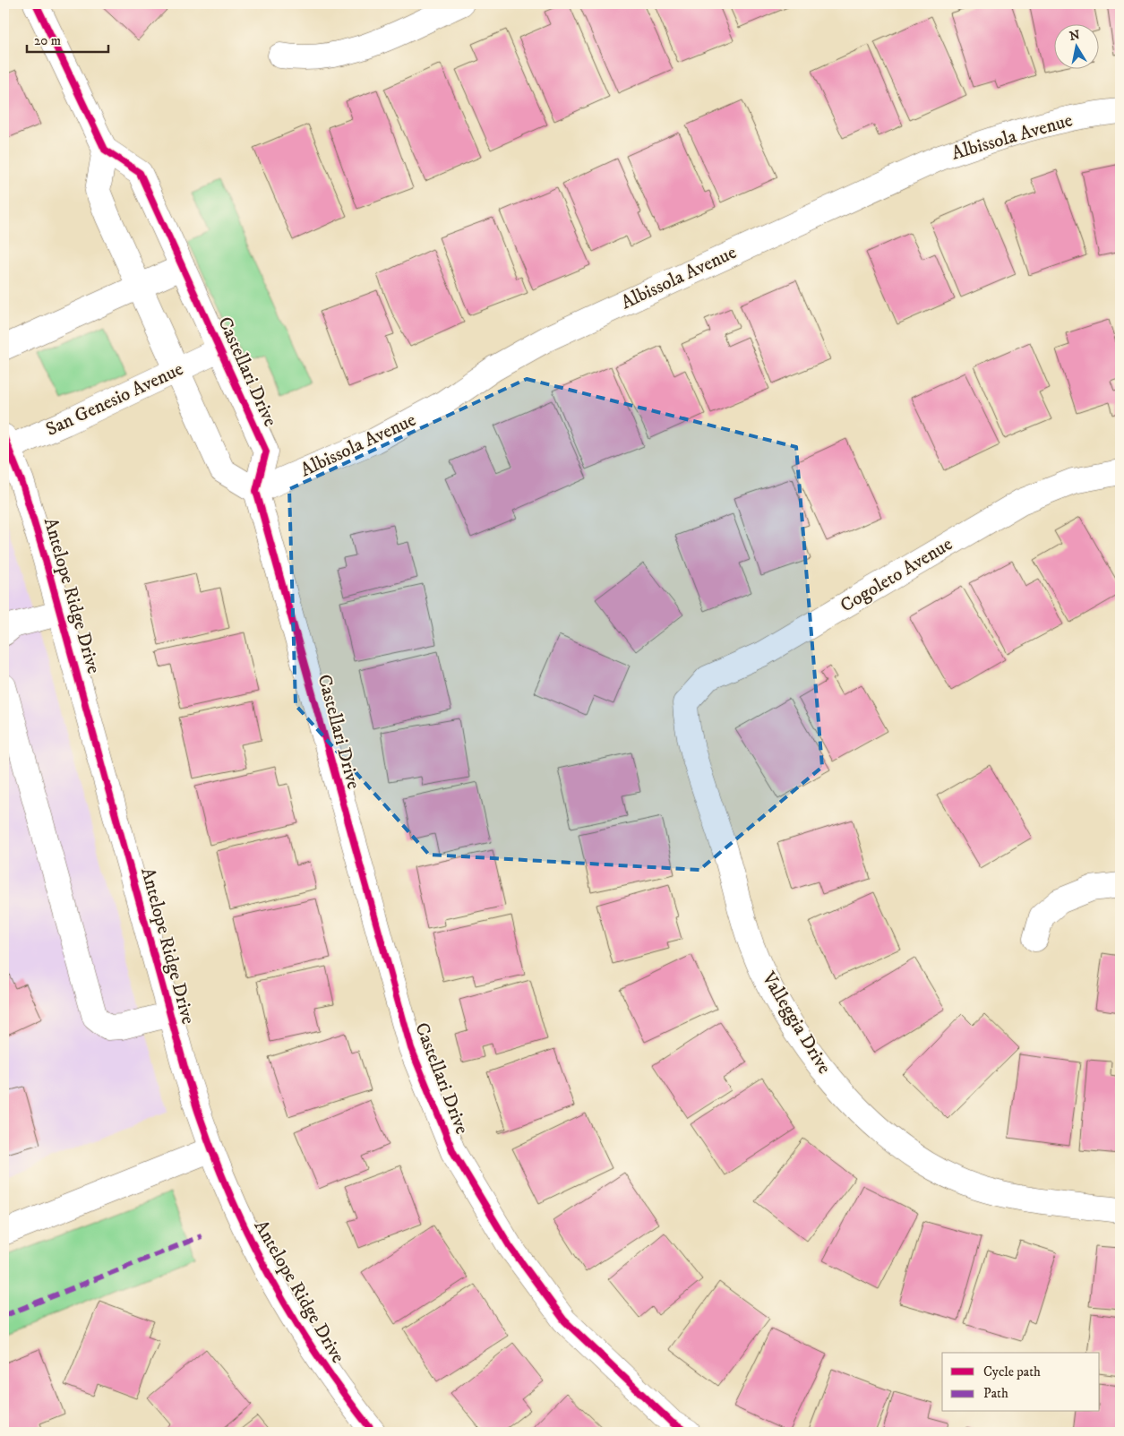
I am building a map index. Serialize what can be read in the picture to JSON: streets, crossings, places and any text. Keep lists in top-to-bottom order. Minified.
{"streets":{"street":["Albissola Avenue","Castellari Drive","San Genesio Avenue","Cogoleto Avenue","Antelope Ridge Drive","Valleggia Drive"]},"crossings":[["Albissola Avenue","Castellari Drive"],["Castellari Drive","San Genesio Avenue"],["San Genesio Avenue","Antelope Ridge Drive"],["Cogoleto Avenue","Valleggia Drive"]],"legend":["Cycle path","Path"],"scale_bar":"20 m","north":"top"}
